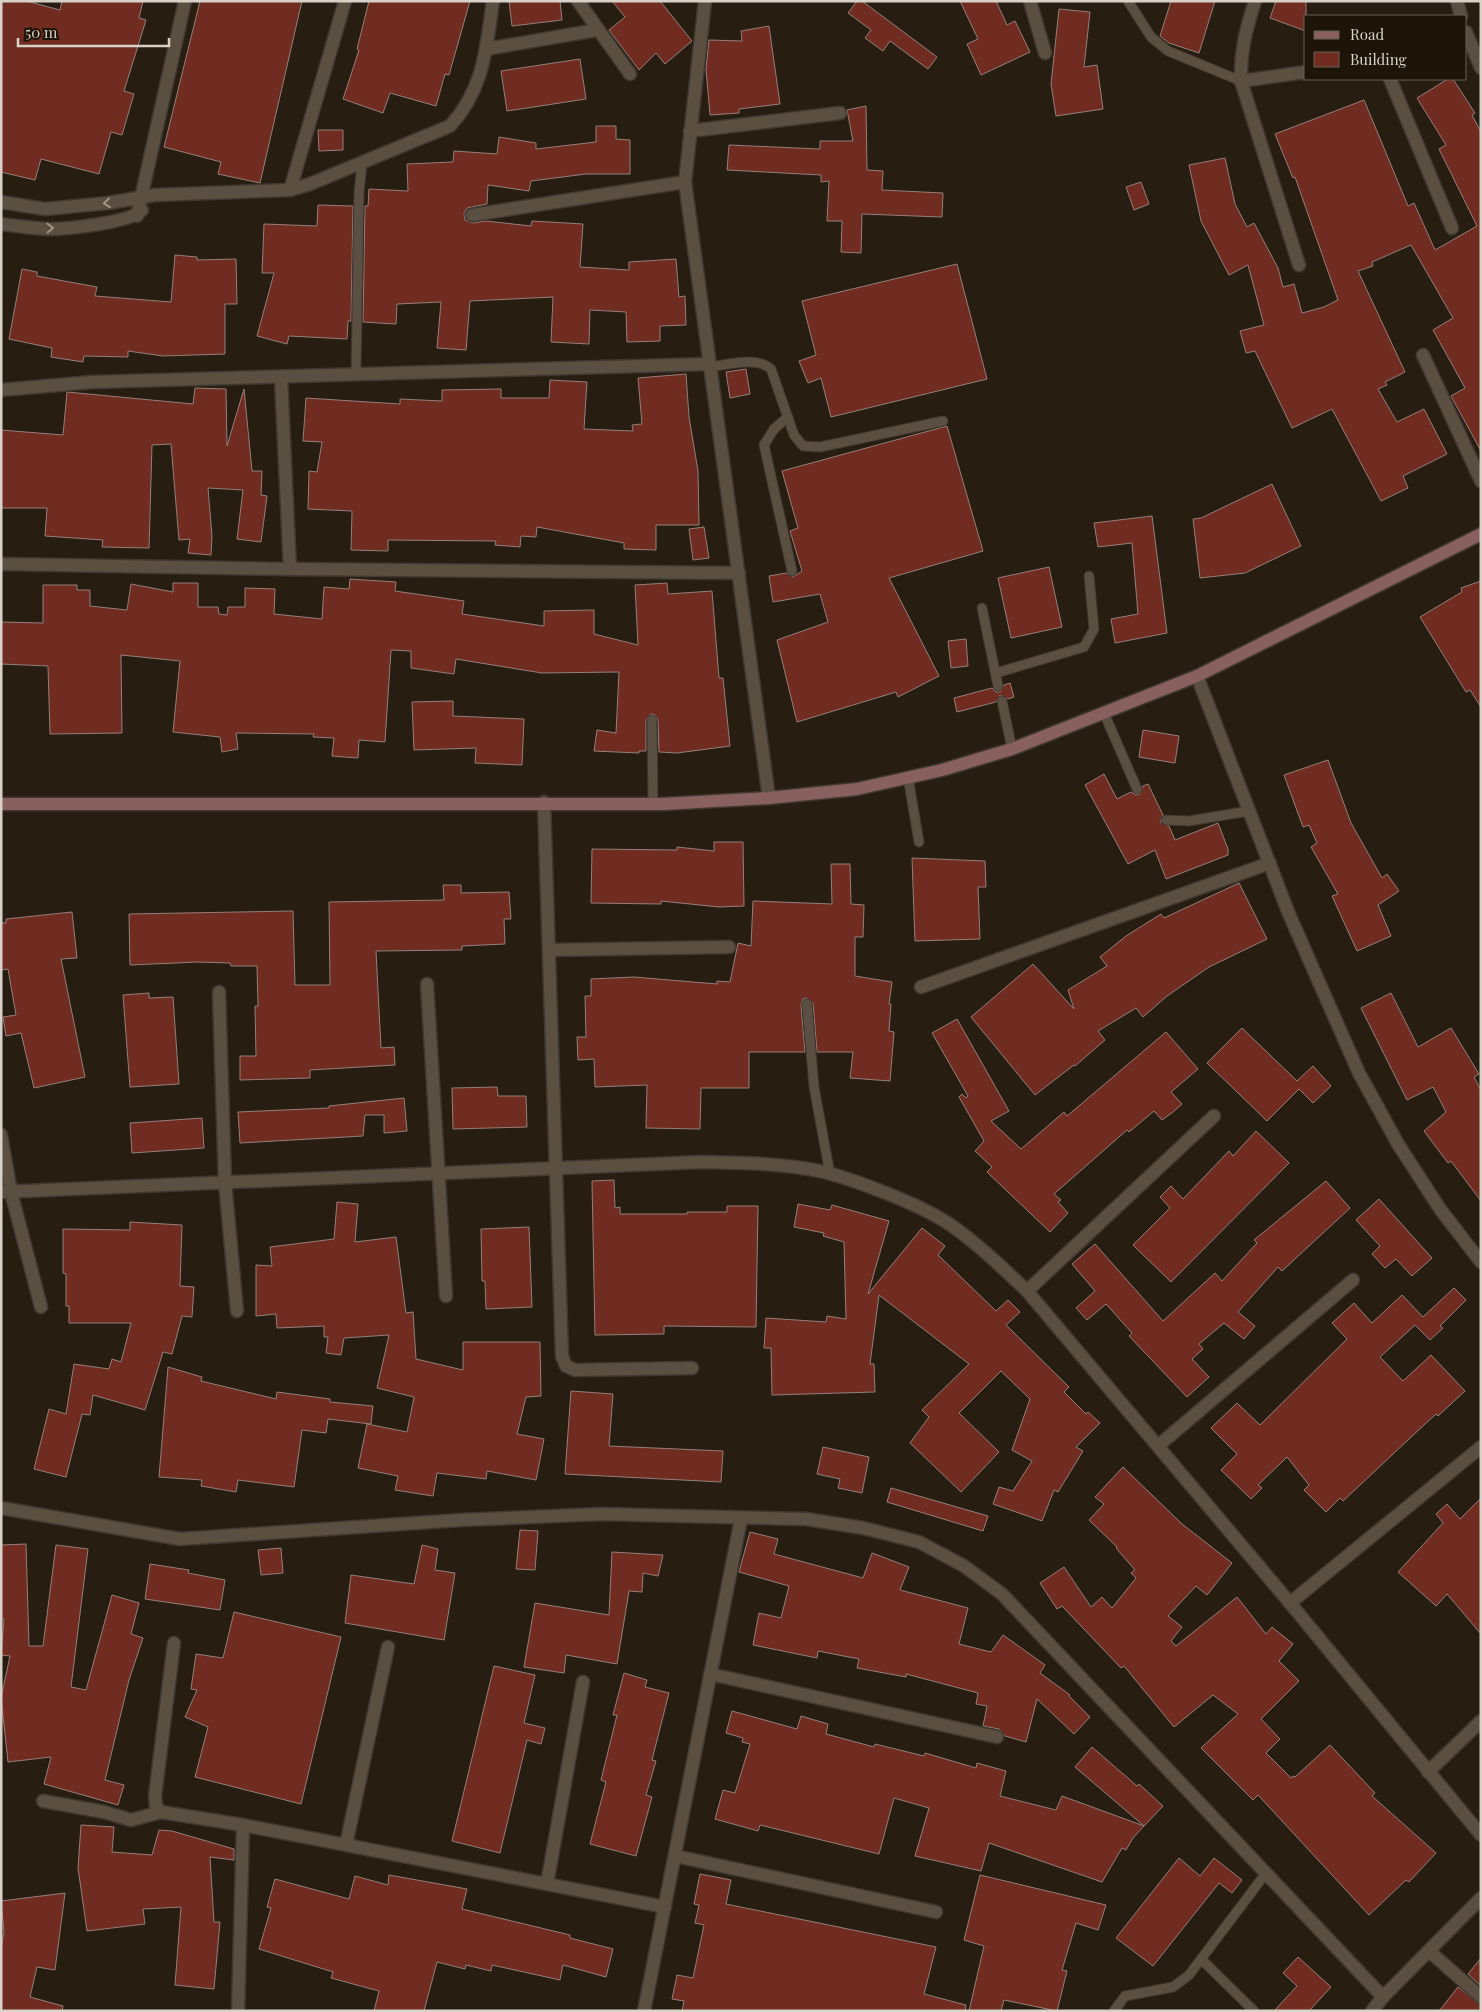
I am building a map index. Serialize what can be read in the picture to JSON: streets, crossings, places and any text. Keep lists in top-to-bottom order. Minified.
{"legend":["Road","Building"],"scale_bar":"50 m"}
